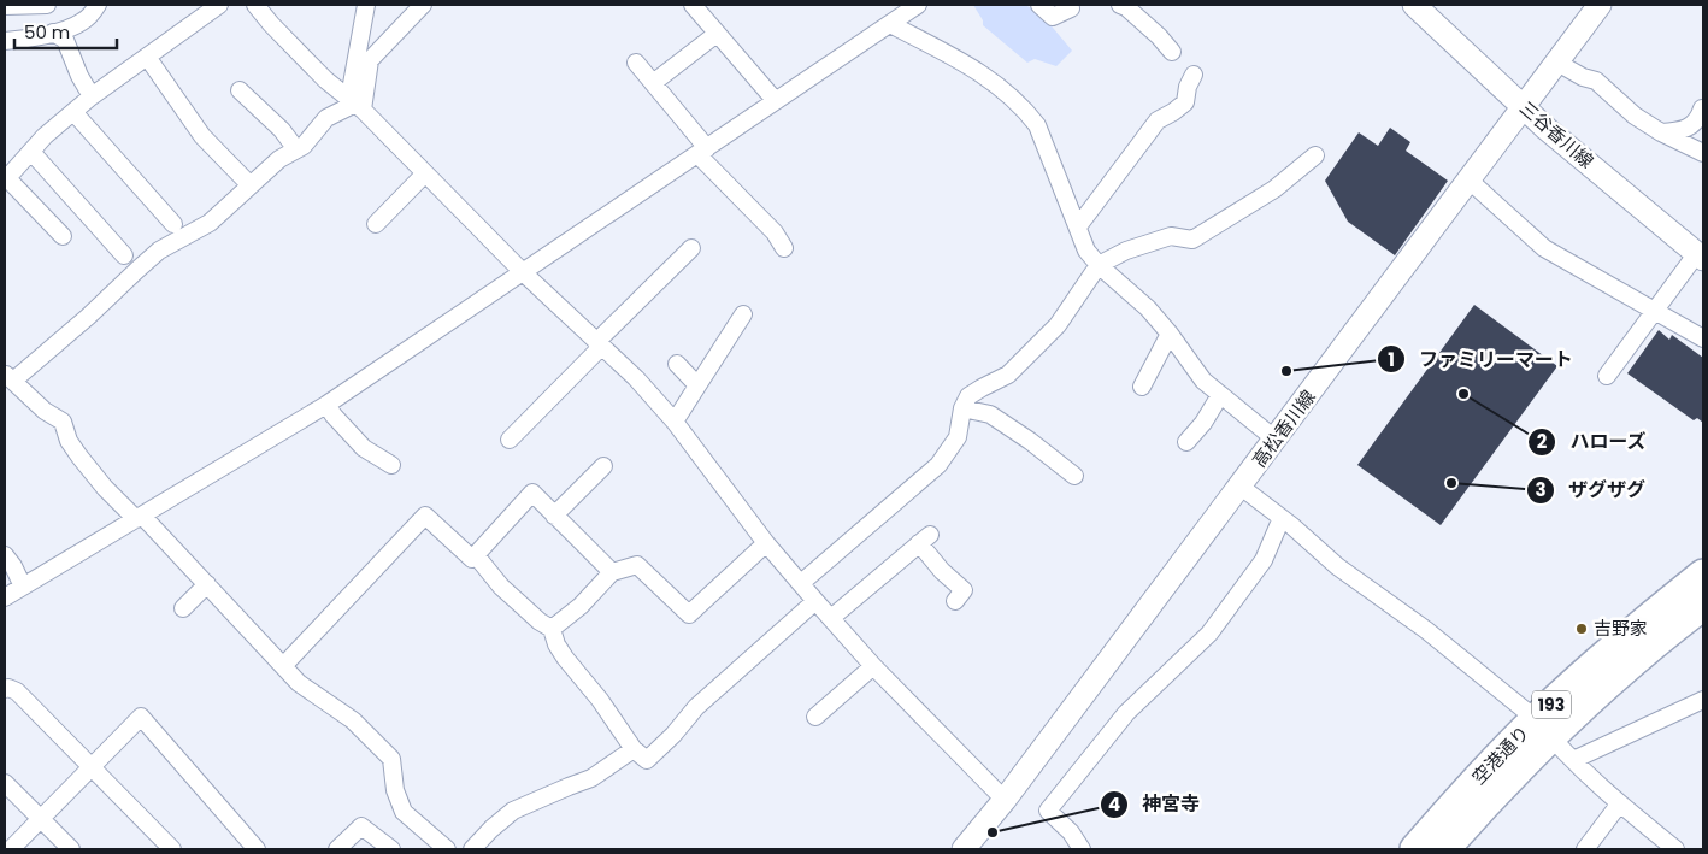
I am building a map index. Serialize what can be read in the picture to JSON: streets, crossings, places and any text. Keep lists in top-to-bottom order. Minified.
{"streets":{"highway":["193","空港通り"],"main road":["三谷香川線","高松香川線"]},"crossings":[["三谷香川線","高松香川線"]],"places":["ファミリーマート","ハローズ","ザグザグ","吉野家","神宮寺"],"scale_bar":"50 m"}
